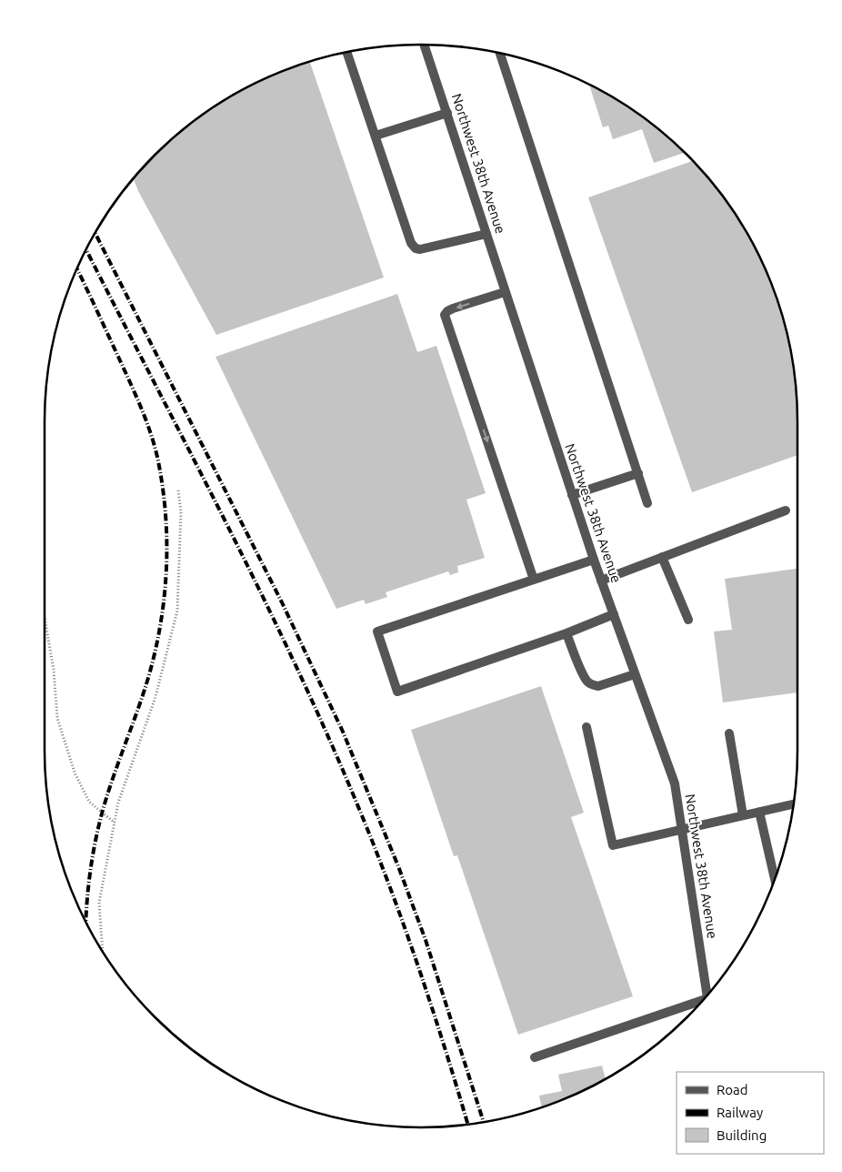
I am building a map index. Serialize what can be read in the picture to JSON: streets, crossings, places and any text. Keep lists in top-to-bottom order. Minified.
{"streets":{"street":["Northwest 38th Avenue"]},"legend":["Road","Railway","Building"]}
